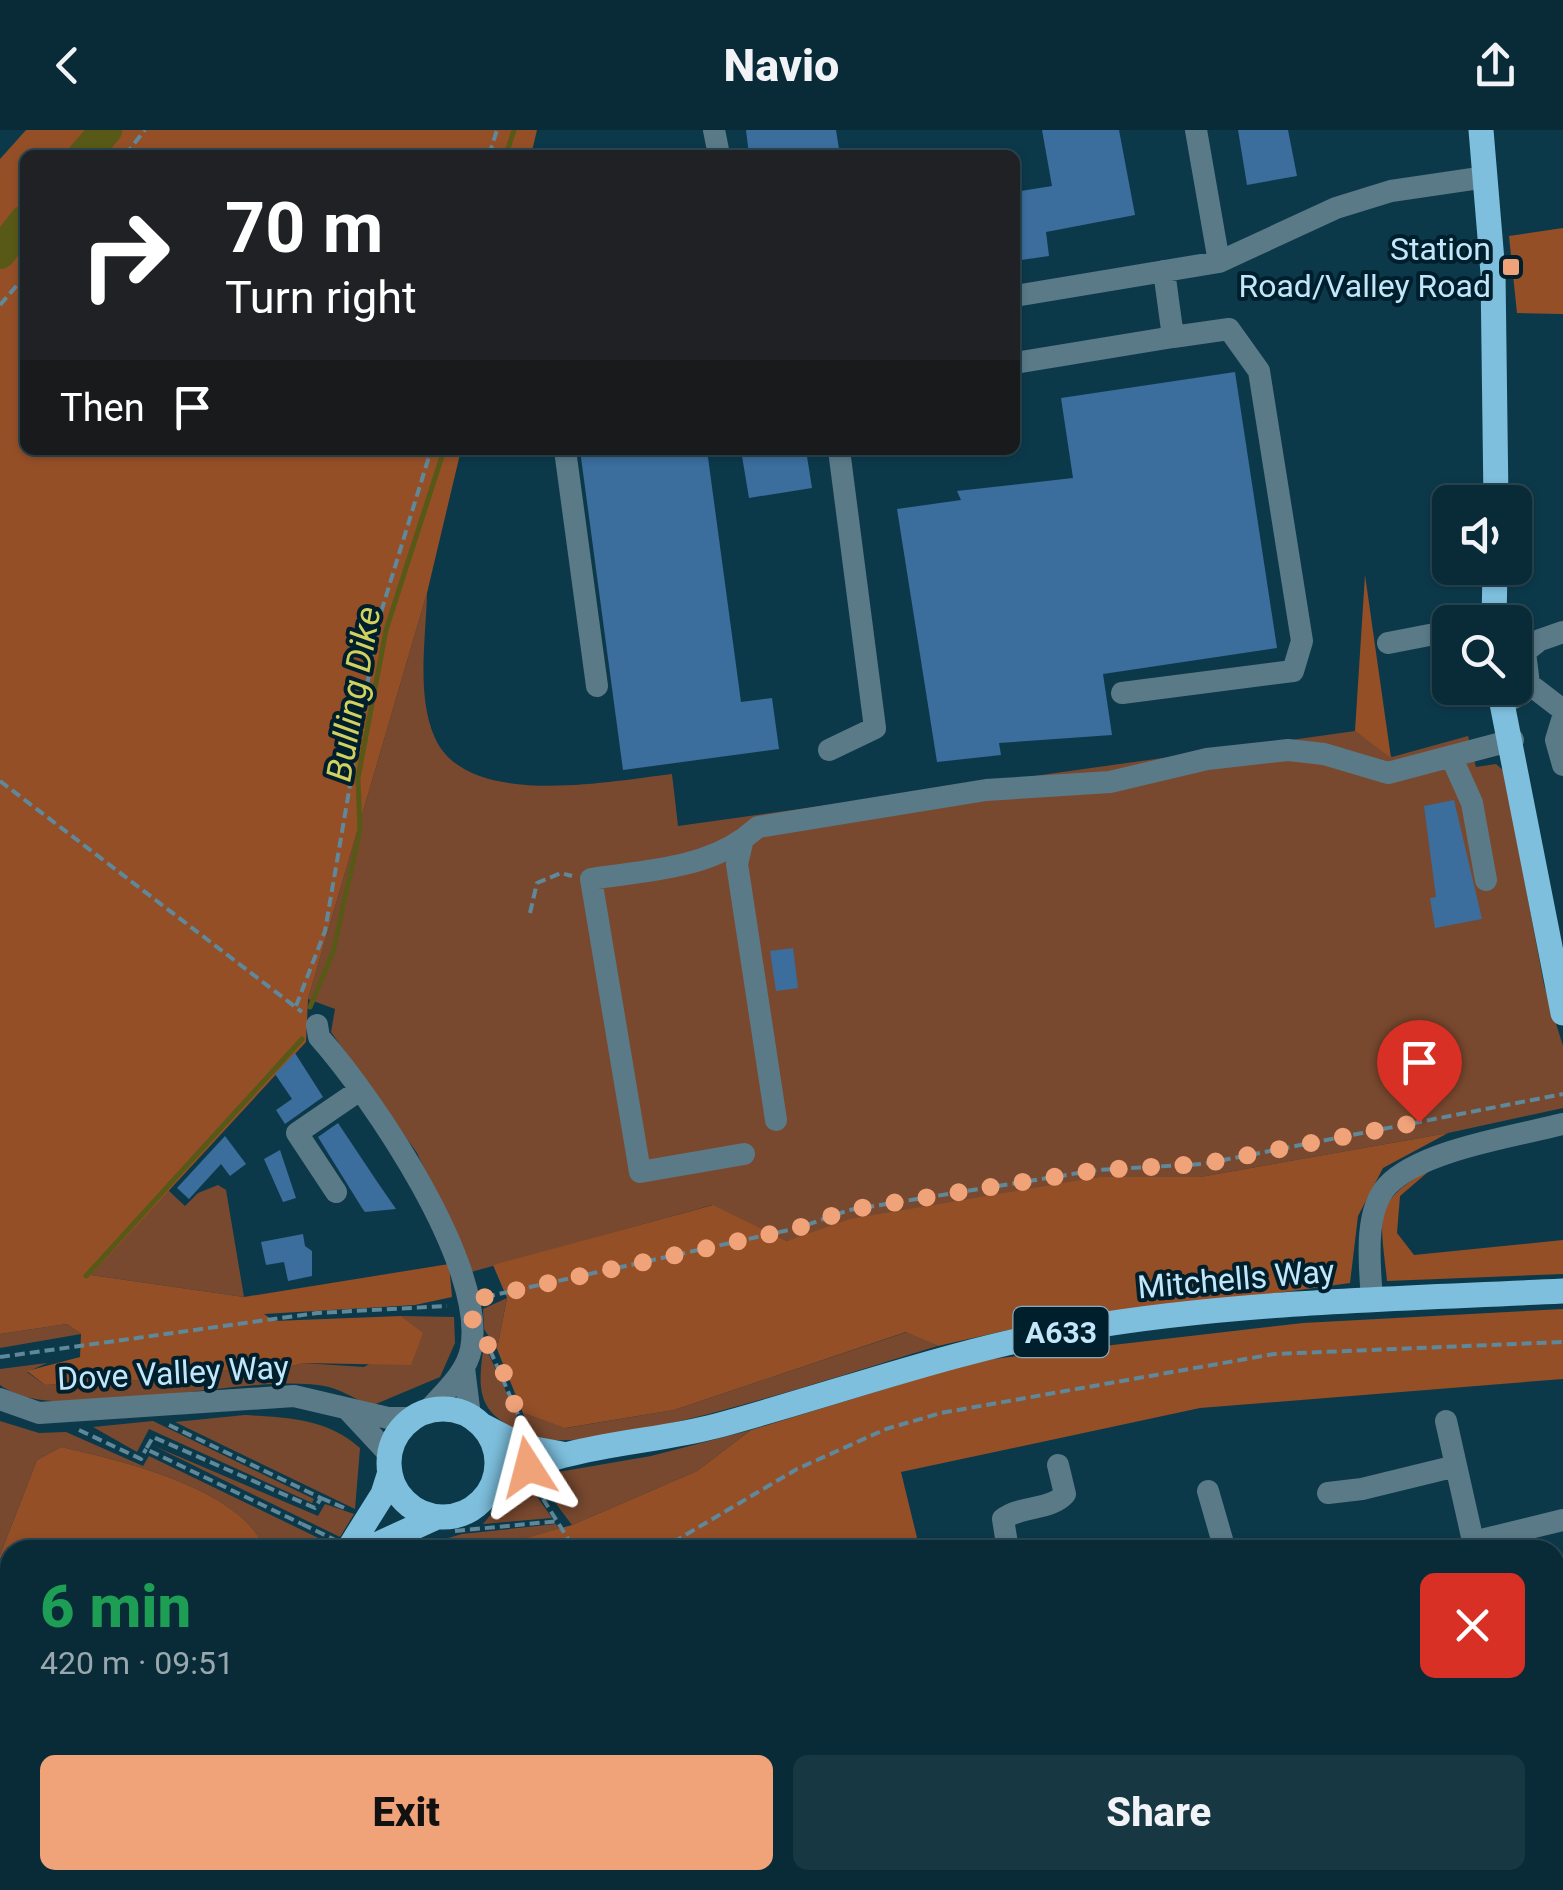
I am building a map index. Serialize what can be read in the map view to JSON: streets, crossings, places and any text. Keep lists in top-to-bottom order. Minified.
{"streets":{"main road":["Mitchells Way","A633"],"street":["Dove Valley Way"]},"crossings":[["Mitchells Way","Dove Valley Way"]],"water":["Bulling Dike"],"places":{"transit":["Station Road/Valley Road"]},"page":{"header":"Navio","turn":["70 m","Turn right"],"then":"Then","heading":["6 min","420 m · 09:51"],"buttons":["Exit","Share"]}}
